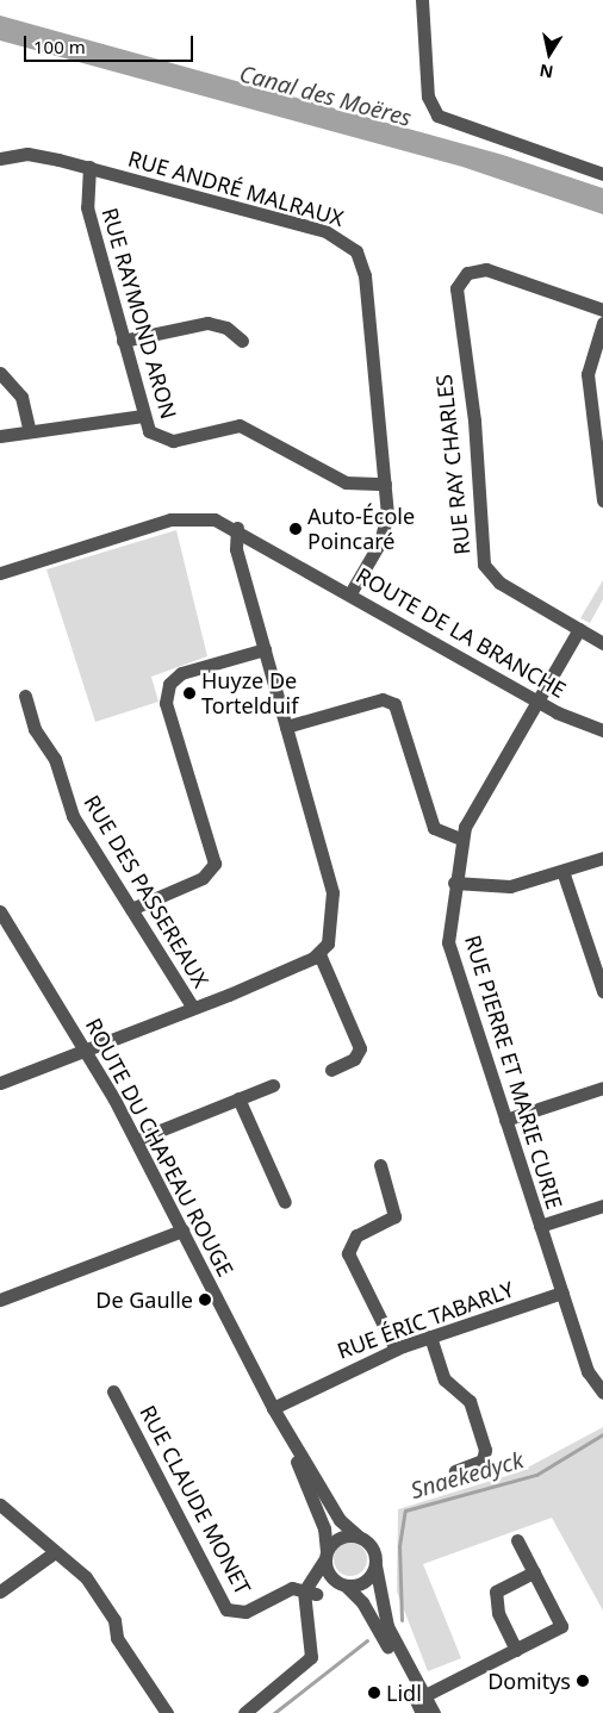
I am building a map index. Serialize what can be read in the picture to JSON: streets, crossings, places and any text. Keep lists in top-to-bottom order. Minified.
{"streets":{"street":["RUE ANDRÉ MALRAUX","RUE RAYMOND ARON","RUE RAY CHARLES","ROUTE DE LA BRANCHE","RUE DES PASSEREAUX","RUE PIERRE ET MARIE CURIE","ROUTE DU CHAPEAU ROUGE","RUE ÉRIC TABARLY","RUE CLAUDE MONET"]},"crossings":[["RUE ANDRÉ MALRAUX","RUE RAYMOND ARON"],["RUE ANDRÉ MALRAUX","ROUTE DE LA BRANCHE"],["ROUTE DE LA BRANCHE","RUE PIERRE ET MARIE CURIE"],["ROUTE DU CHAPEAU ROUGE","RUE ÉRIC TABARLY"]],"water":["Canal des Moëres","Snaekedyck"],"places":["Auto-École Poincaré","Huyze De Tortelduif","De Gaulle","Domitys","Lidl"],"scale_bar":"100 m","north":"bottom"}
